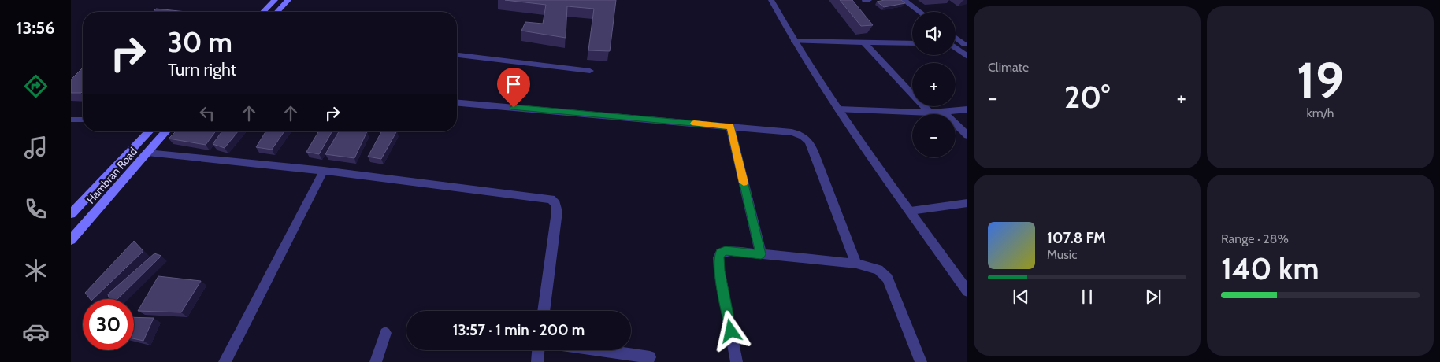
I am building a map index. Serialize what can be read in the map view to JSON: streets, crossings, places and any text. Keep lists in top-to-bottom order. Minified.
{"streets":{"main road":["Hambran Road"]},"page":{"tabs":"13:56","tile":["Climate",["19","km/h"],["Range · 28%","140 km"]],"map_buttons":["+","−"],"turn":["30 m","Turn right"],"heat":["−","20°","+"],"song":["107.8 FM","Music"],"limit":"30","trip":"13:57 · 1 min · 200 m"}}
